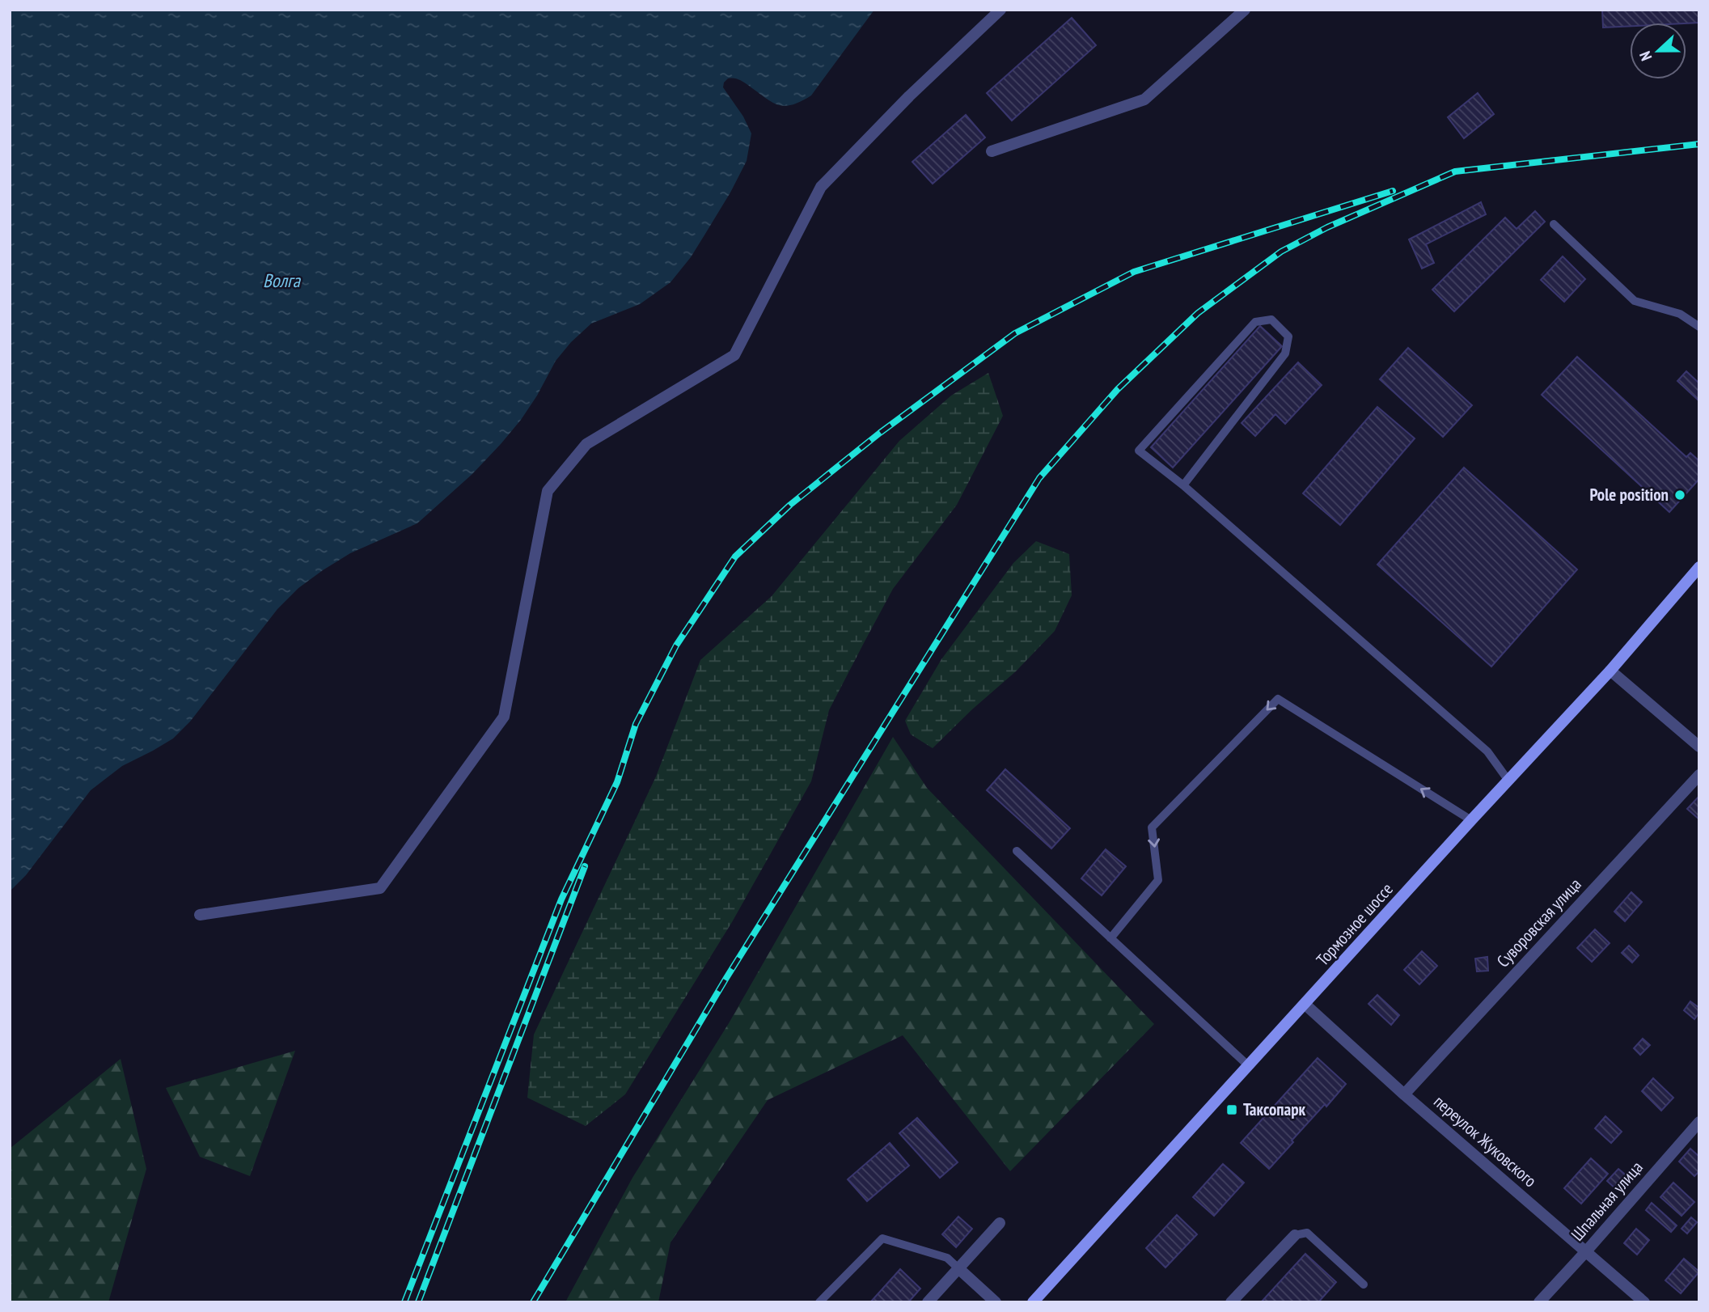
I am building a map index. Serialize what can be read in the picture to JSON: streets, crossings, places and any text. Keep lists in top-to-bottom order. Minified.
{"streets":{"street":["Суворовская улица","Тормозное шоссе","переулок Жуковского","Шпальная улица"]},"crossings":[["Суворовская улица","переулок Жуковского"],["Тормозное шоссе","переулок Жуковского"],["переулок Жуковского","Шпальная улица"]],"water":["Волга"],"places":{"other":["Pole position"],"transit":["Таксопарк"]},"north":"left"}
